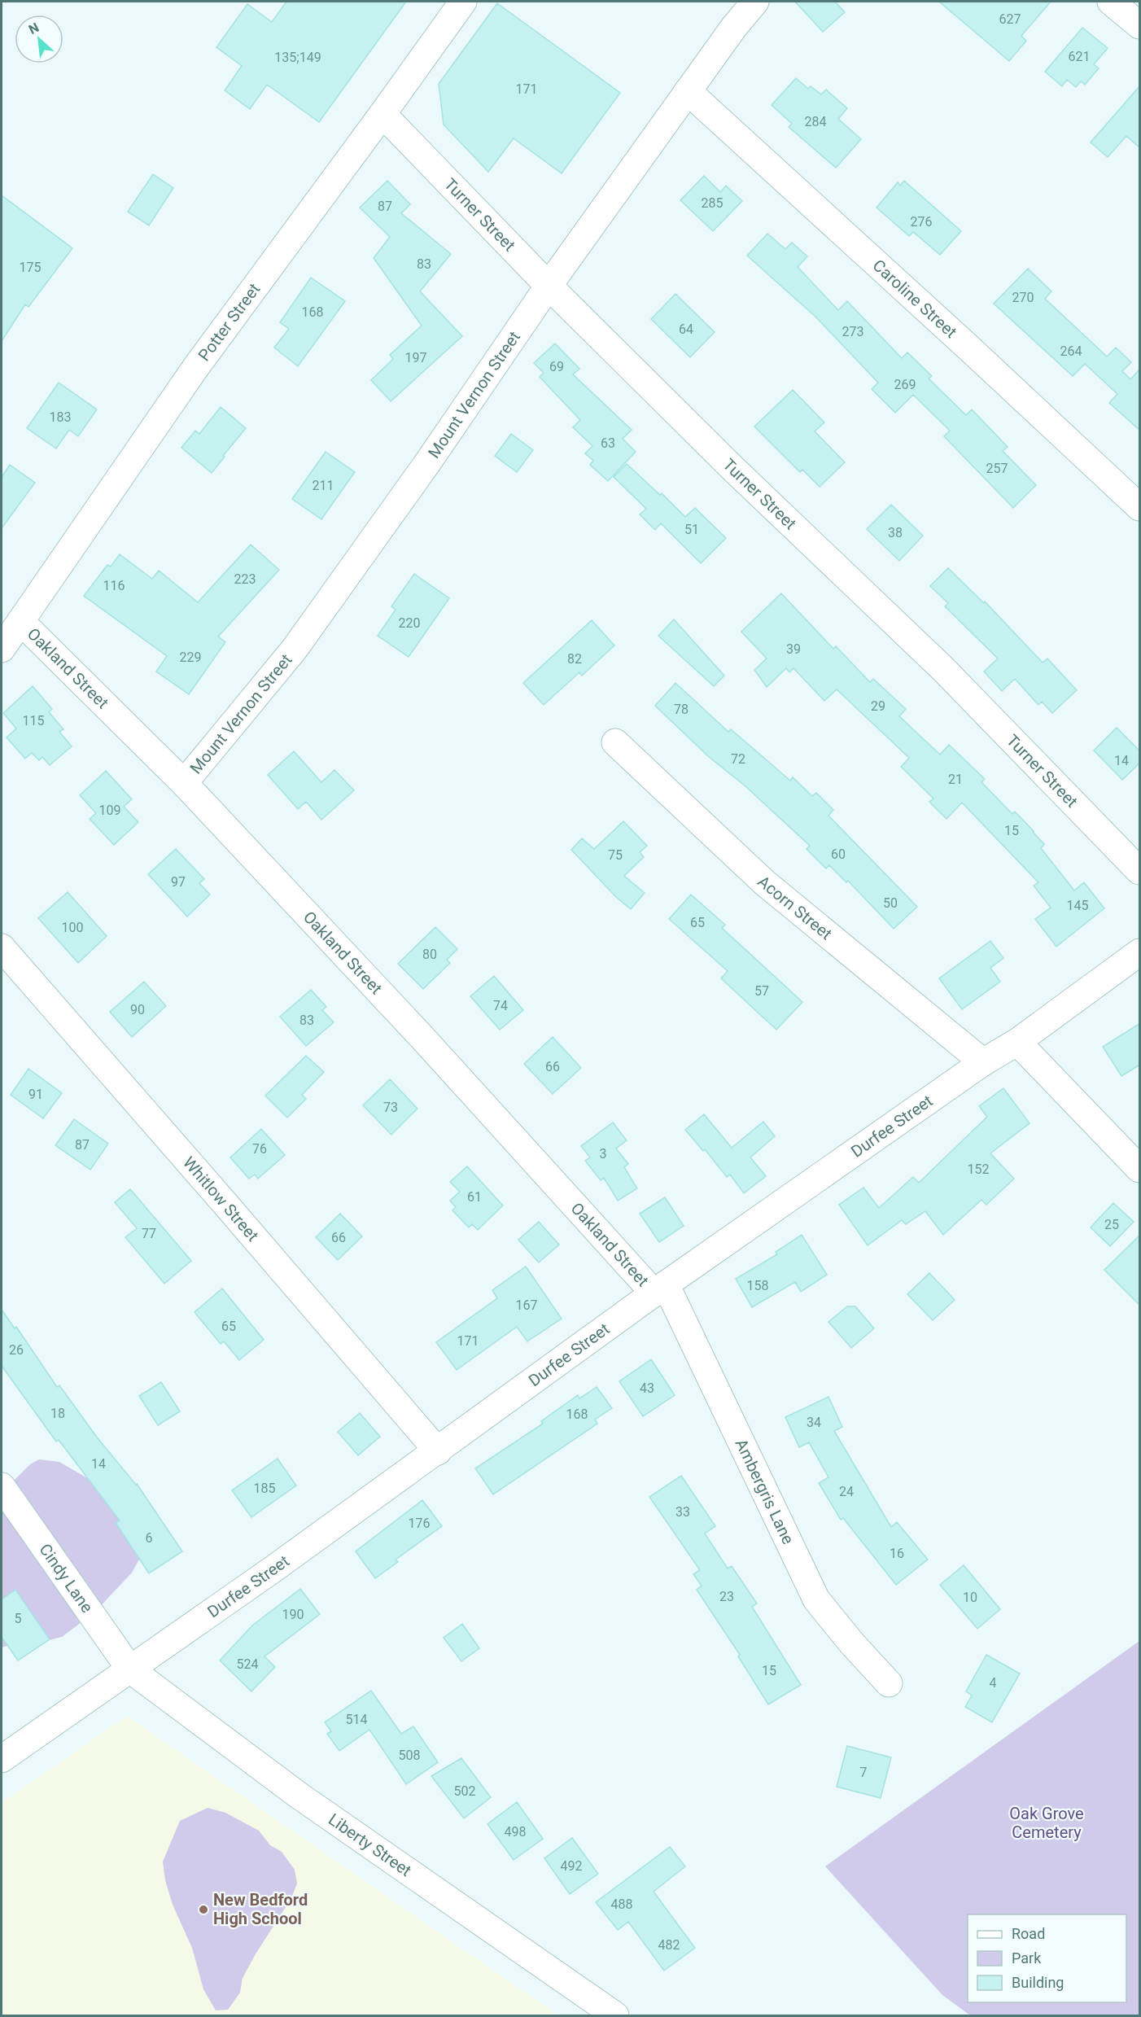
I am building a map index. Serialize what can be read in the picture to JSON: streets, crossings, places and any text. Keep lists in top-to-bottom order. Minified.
{"streets":{"street":["Turner Street","Caroline Street","Potter Street","Mount Vernon Street","Oakland Street","Acorn Street","Durfee Street","Whitlow Street","Ambergris Lane","Cindy Lane","Liberty Street"]},"crossings":[["Turner Street","Potter Street"],["Turner Street","Mount Vernon Street"],["Caroline Street","Mount Vernon Street"],["Potter Street","Oakland Street"],["Mount Vernon Street","Oakland Street"],["Oakland Street","Durfee Street"],["Oakland Street","Ambergris Lane"],["Acorn Street","Durfee Street"],["Durfee Street","Whitlow Street"],["Durfee Street","Ambergris Lane"],["Durfee Street","Cindy Lane"],["Durfee Street","Liberty Street"],["Cindy Lane","Liberty Street"]],"parks":["Oak Grove Cemetery"],"places":["New Bedford High School"],"house_numbers":["627","621","135;149","171","284","285","87","276","83","175","270","168","64","273","264","197","69","269","183","63","257","211","51","38","223","116","220","39","229","82","29","78","115","72","14","21","109","15","60","75","97","50","145","65","100","80","57","74","90","83","66","91","73","87","76","3","152","61","25","77","66","158","167","65","171","26","43","18","168","34","14","185","24","33","176","6","16","23","10","190","5","524","15","4","514","508","7","502","498","492","488","482"],"legend":["Road","Park","Building"],"north":"top left"}
